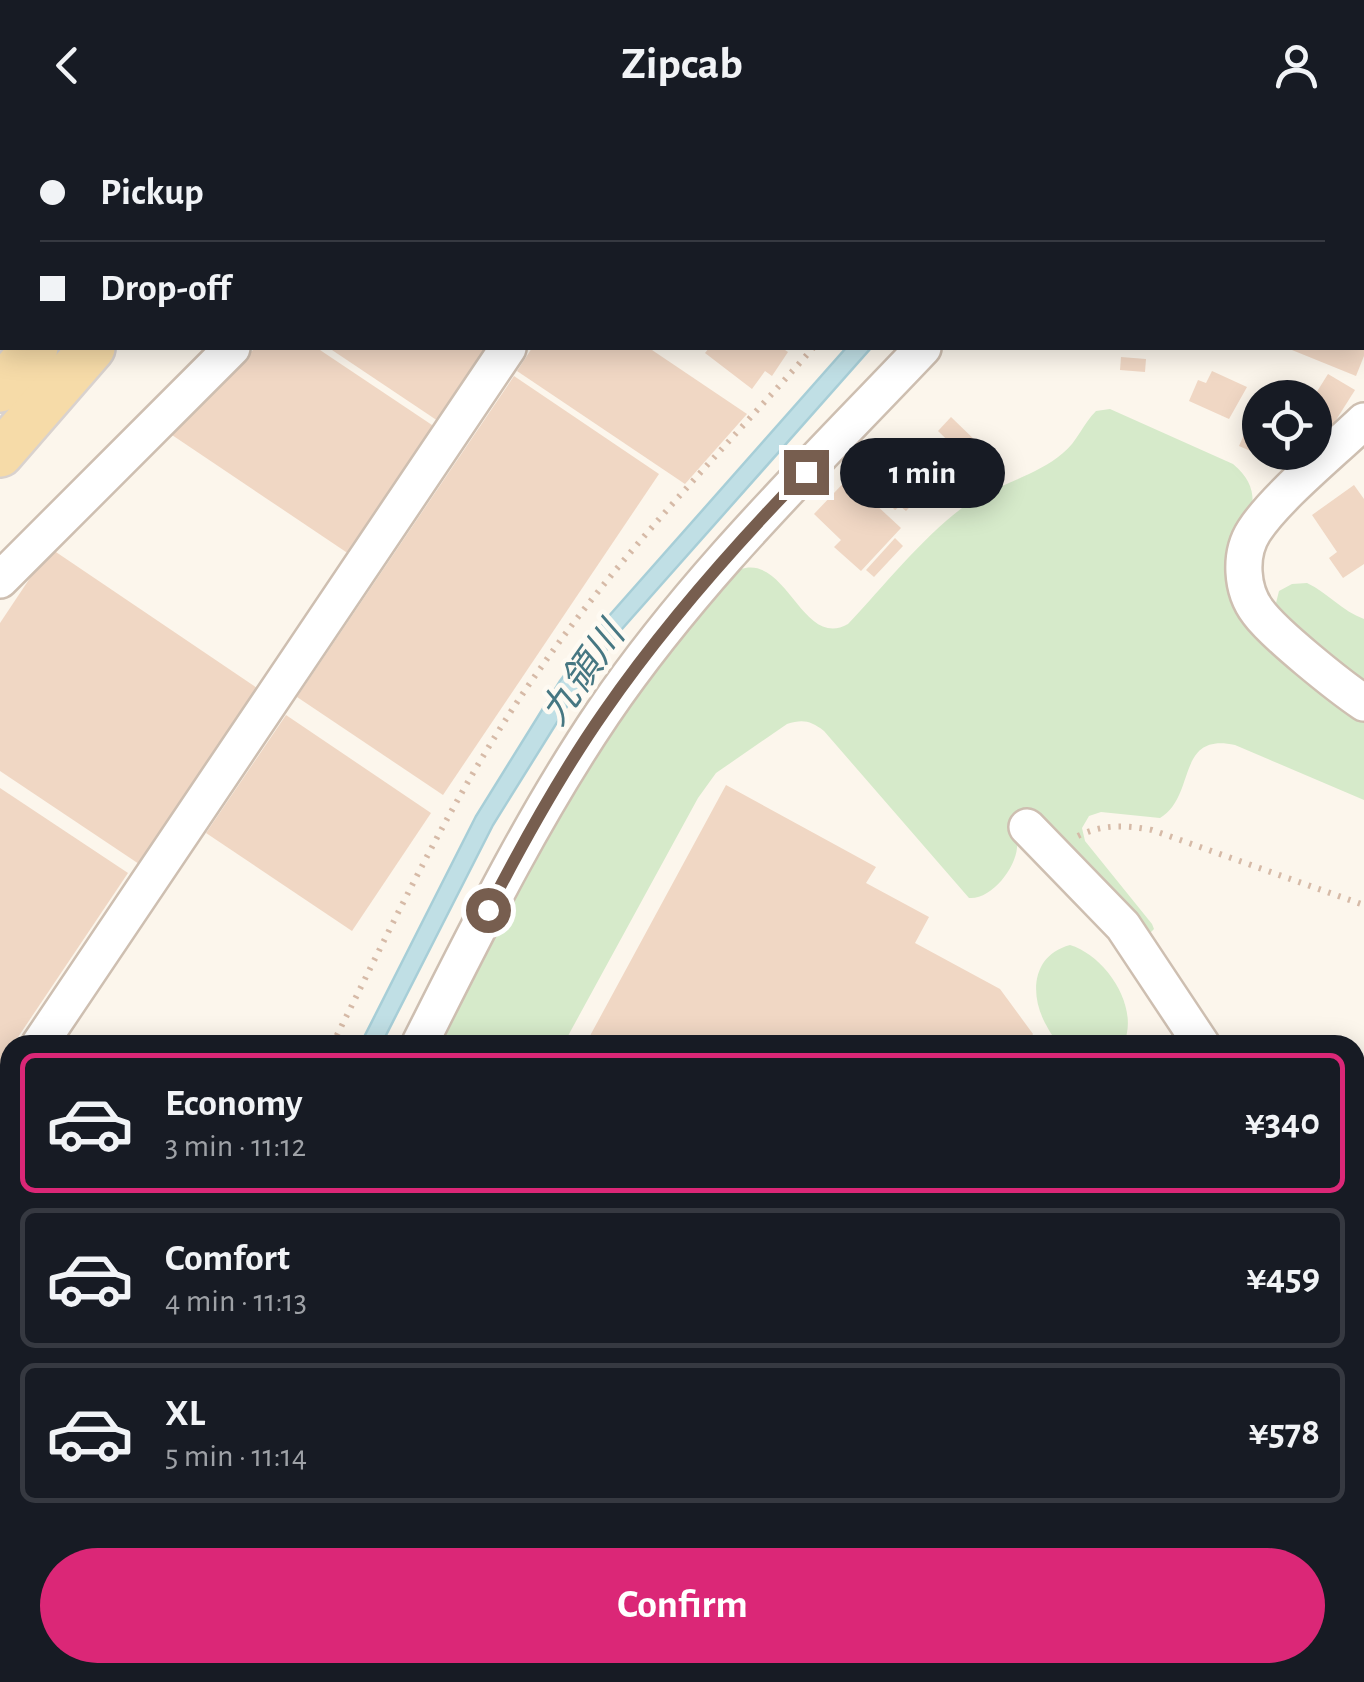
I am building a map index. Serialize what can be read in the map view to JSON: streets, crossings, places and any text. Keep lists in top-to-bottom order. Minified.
{"water":["九領川"],"page":{"header":"Zipcab","banner":["Pickup","Drop-off"],"bubble":"1 min","list":[{"name":"Economy","note":"3 min · 11:12","value":"¥340"},{"name":"Comfort","note":"4 min · 11:13","value":"¥459"},{"name":"XL","note":"5 min · 11:14","value":"¥578"}],"buttons":"Confirm"}}
